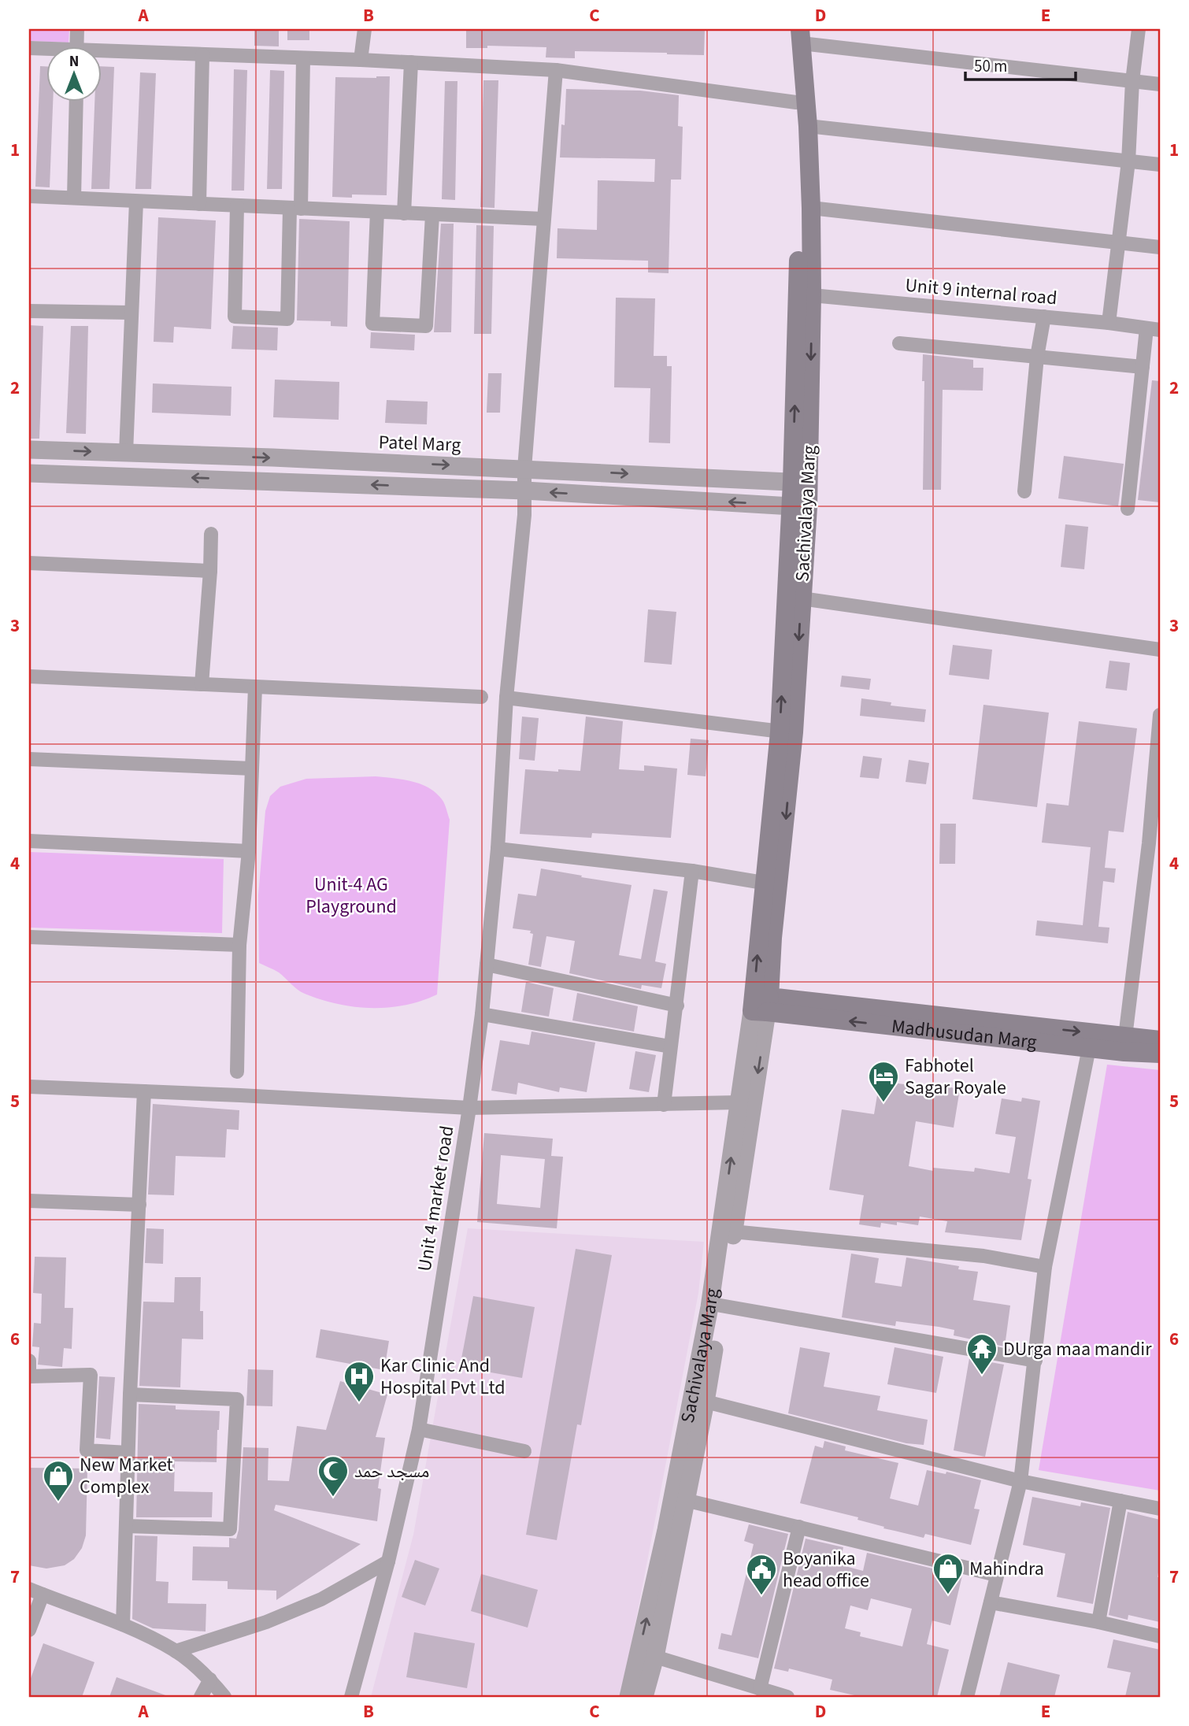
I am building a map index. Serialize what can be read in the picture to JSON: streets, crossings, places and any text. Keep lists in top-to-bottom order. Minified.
{"streets":{"main road":["Sachivalaya Marg","Madhusudan Marg"],"street":["Unit 9 internal road","Patel Marg","Unit 4 market road"]},"crossings":[["Unit 9 internal road","Sachivalaya Marg"],["Patel Marg","Sachivalaya Marg"],["Patel Marg","Unit 4 market road"],["Sachivalaya Marg","Madhusudan Marg"]],"parks":["Unit-4 AG Playground"],"places":{"hotel":["Fabhotel Sagar Royale"],"temple":["DUrga maa mandir"],"hospital":["Kar Clinic And Hospital Pvt Ltd"],"mosque":["مسجد حمد"],"shop":["New Market Complex","Mahindra"],"public building":["Boyanika head office"]},"scale_bar":"50 m","north":"top","grid":{"columns":["A","B","C","D","E"],"rows":["1","2","3","4","5","6","7"]}}
